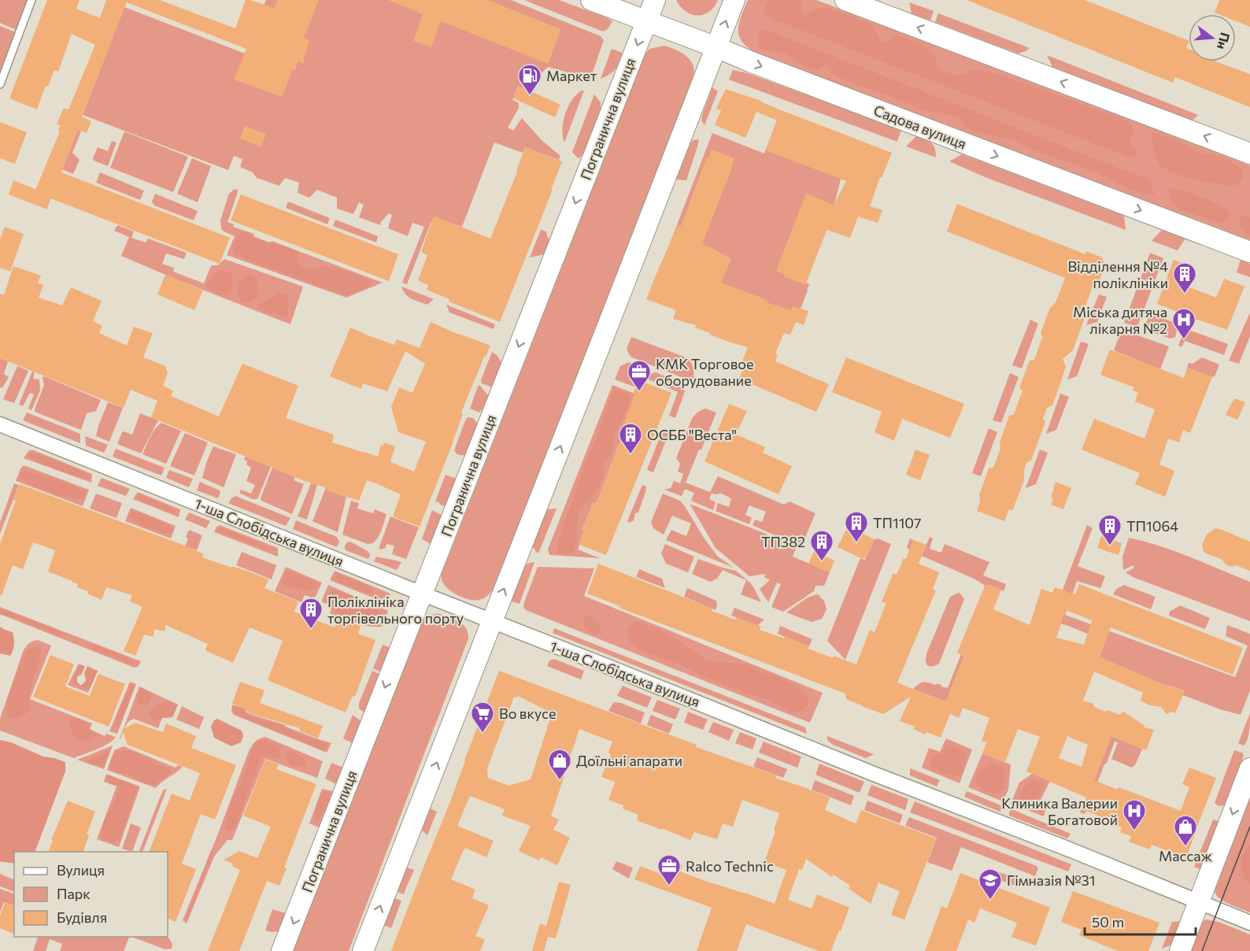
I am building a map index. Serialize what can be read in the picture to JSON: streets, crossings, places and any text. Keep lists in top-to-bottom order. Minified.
{"streets":{"main road":["Погранична вулиця","Садова вулиця"],"street":["1-ша Слобідська вулиця"]},"crossings":[["Погранична вулиця","Садова вулиця"],["Погранична вулиця","1-ша Слобідська вулиця"]],"places":{"fuel station":["Маркет"],"building":["Відділення №4 поліклініки","ОСББ \"Веста\"","ТП1107","ТП1064","ТП382","Поліклініка торгівельного порту"],"hospital":["Міська дитяча лікарня №2","Клиника Валерии Богатовой"],"office":["КМК Торговое оборудование","Ralco Technic"],"supermarket":["Во вкусе"],"shop":["Доїльні апарати","Массаж"],"school or university":["Гімназія №31"]},"legend":["Вулиця","Парк","Будівля"],"scale_bar":"50 m","north":"right"}
